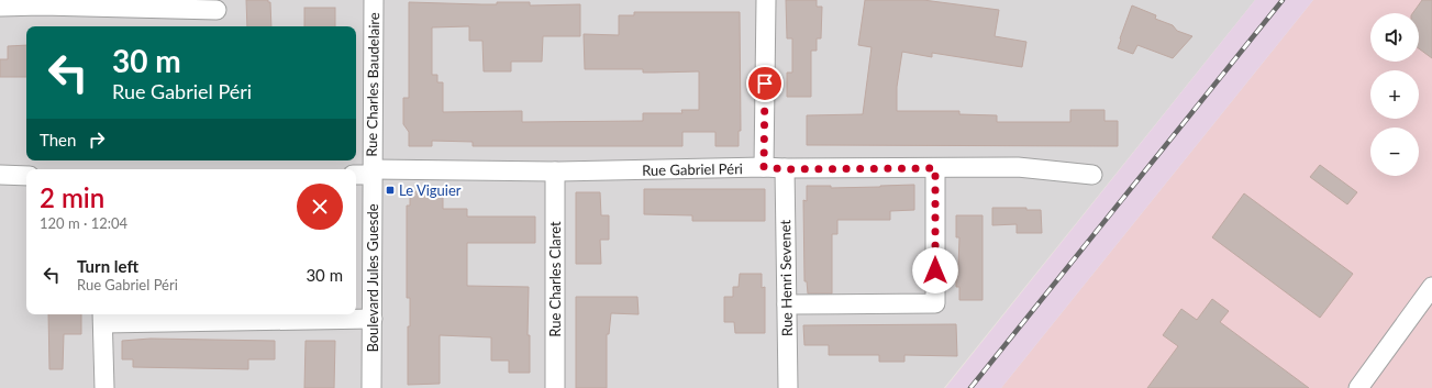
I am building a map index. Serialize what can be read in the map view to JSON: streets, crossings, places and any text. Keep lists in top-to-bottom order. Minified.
{"streets":{"street":["Rue Charles Baudelaire","Rue Gabriel Péri","Boulevard Jules Guesde","Rue Henri Sevenet","Rue Charles Claret"]},"crossings":[["Rue Charles Baudelaire","Rue Gabriel Péri"],["Rue Charles Baudelaire","Boulevard Jules Guesde"],["Rue Gabriel Péri","Boulevard Jules Guesde"],["Rue Gabriel Péri","Rue Henri Sevenet"],["Rue Gabriel Péri","Rue Charles Claret"]],"places":{"transit":["Le Viguier"]},"page":{"map_buttons":["+","−"],"turn":["30 m","Rue Gabriel Péri"],"then":"Then","heading":["2 min","120 m · 12:04"],"list":[{"name":"Turn left","note":"Rue Gabriel Péri","value":"30 m"}]}}
